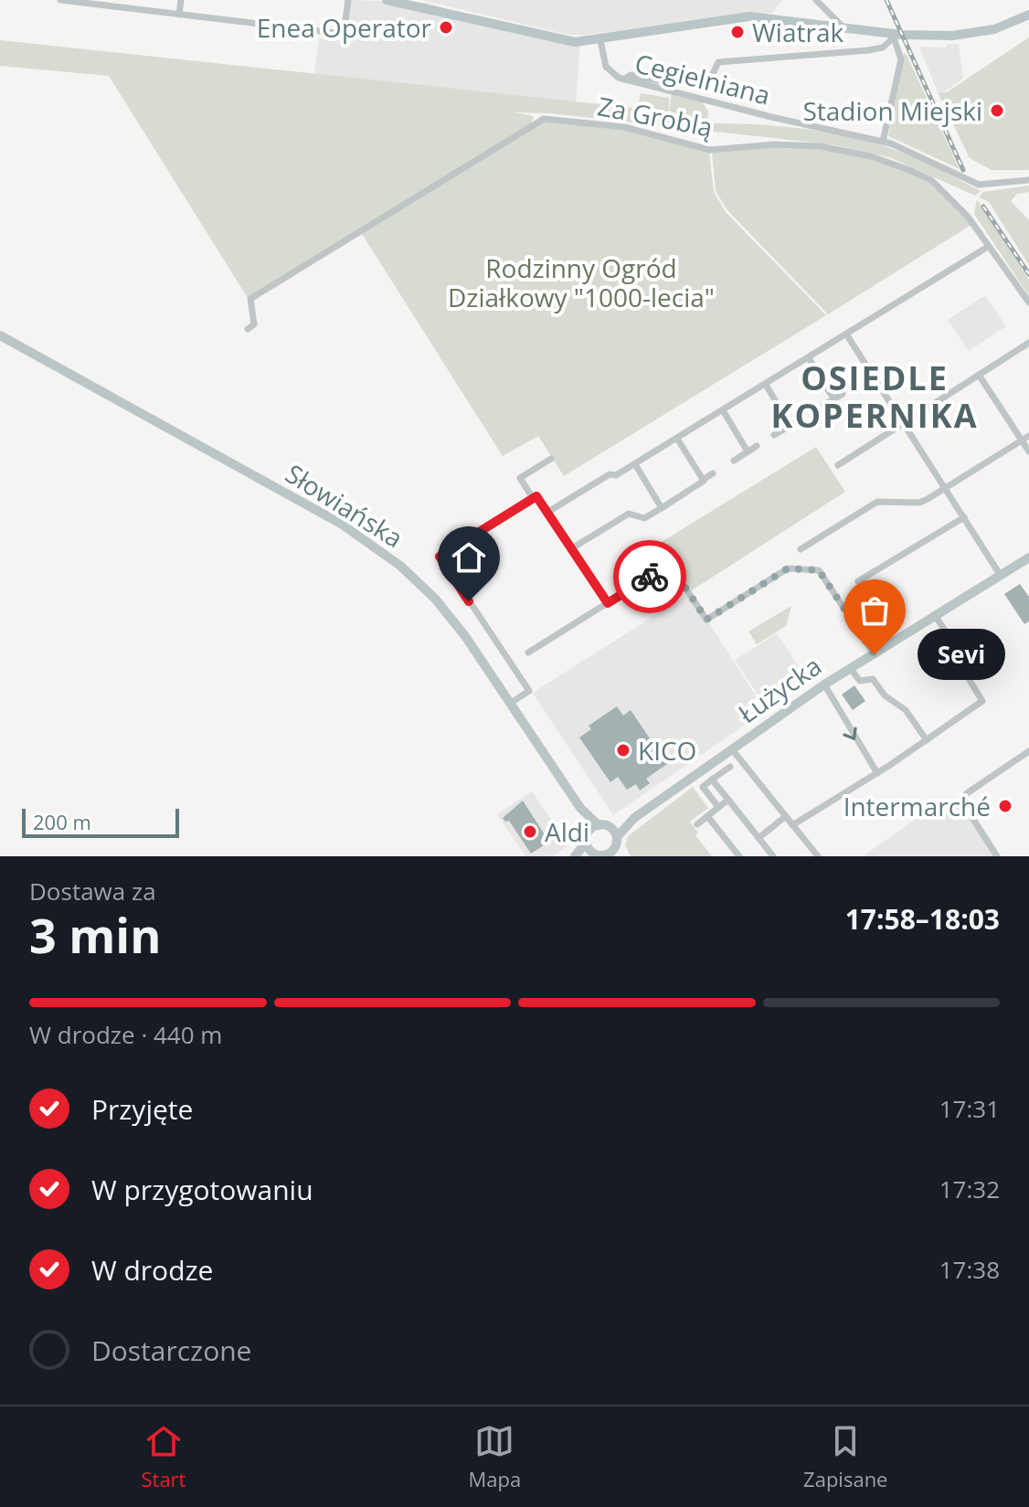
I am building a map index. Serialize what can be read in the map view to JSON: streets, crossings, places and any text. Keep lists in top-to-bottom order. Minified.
{"streets":{"street":["Cegielniana","Za Groblą","Słowiańska","Łużycka"]},"crossings":[["Słowiańska","Łużycka"]],"districts":["OSIEDLE KOPERNIKA"],"parks":["Rodzinny Ogród Działkowy \"1000-lecia\""],"places":["Enea Operator","Wiatrak","Stadion Miejski","Sevi","KICO","Intermarché","Aldi"],"scale_bar":"200 m","page":{"bubble":"Sevi","scale":"200 m","heading":["3 min","Dostawa za","17:58–18:03"],"bar":"W drodze · 440 m","list":[["Przyjęte","17:31"],["W przygotowaniu","17:32"],["W drodze","17:38"],"Dostarczone"],"tabs":["Start","Mapa","Zapisane"]}}
